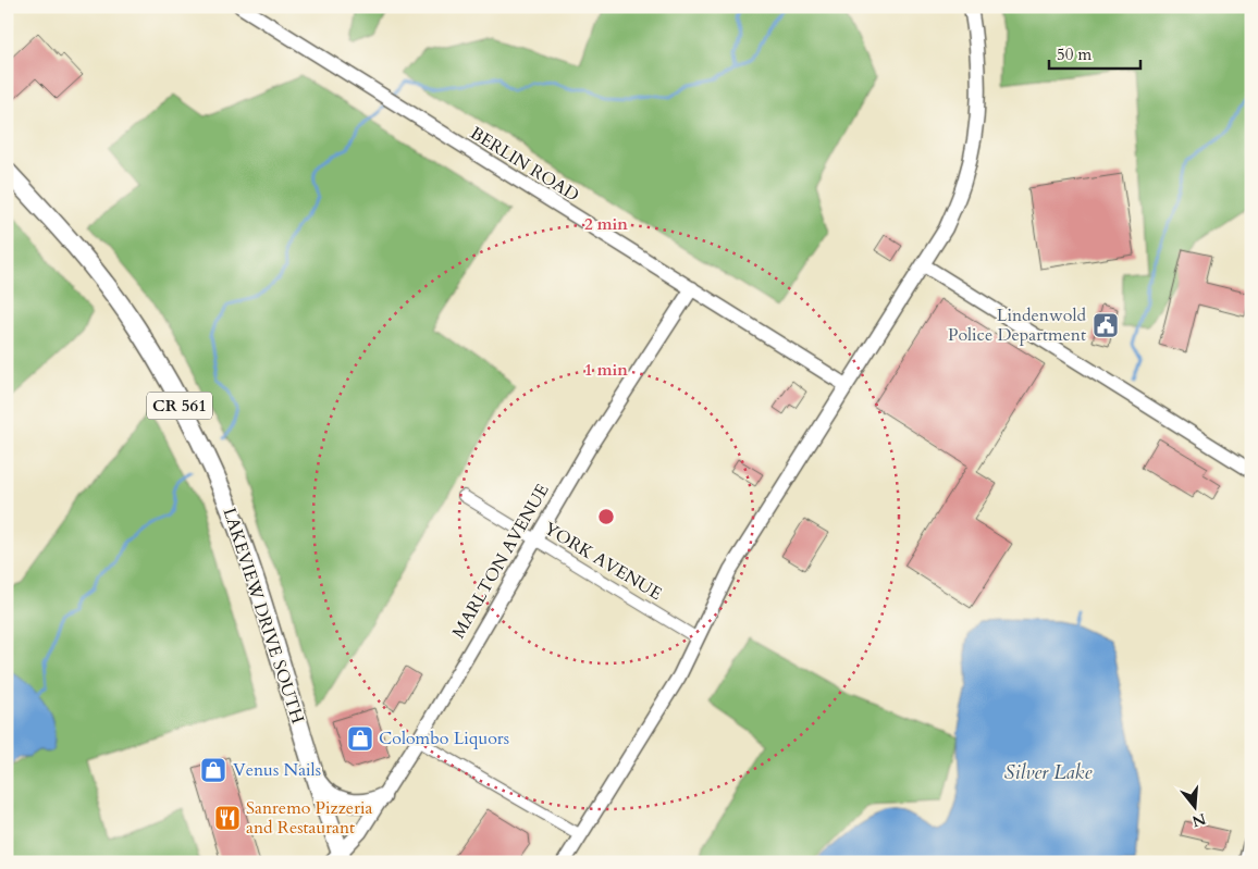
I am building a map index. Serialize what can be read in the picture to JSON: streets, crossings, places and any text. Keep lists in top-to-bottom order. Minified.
{"streets":{"main road":["CR 561","LAKEVIEW DRIVE SOUTH"],"street":["BERLIN ROAD","MARLTON AVENUE","YORK AVENUE"]},"crossings":[["BERLIN ROAD","MARLTON AVENUE"],["MARLTON AVENUE","YORK AVENUE"],["MARLTON AVENUE","LAKEVIEW DRIVE SOUTH"]],"water":["Silver Lake"],"places":{"public building":["Lindenwold Police Department"],"shop":["Colombo Liquors","Venus Nails"],"restaurant":["Sanremo Pizzeria and Restaurant"]},"scale_bar":"50 m","north":"bottom","rings":["2 min","1 min"]}
